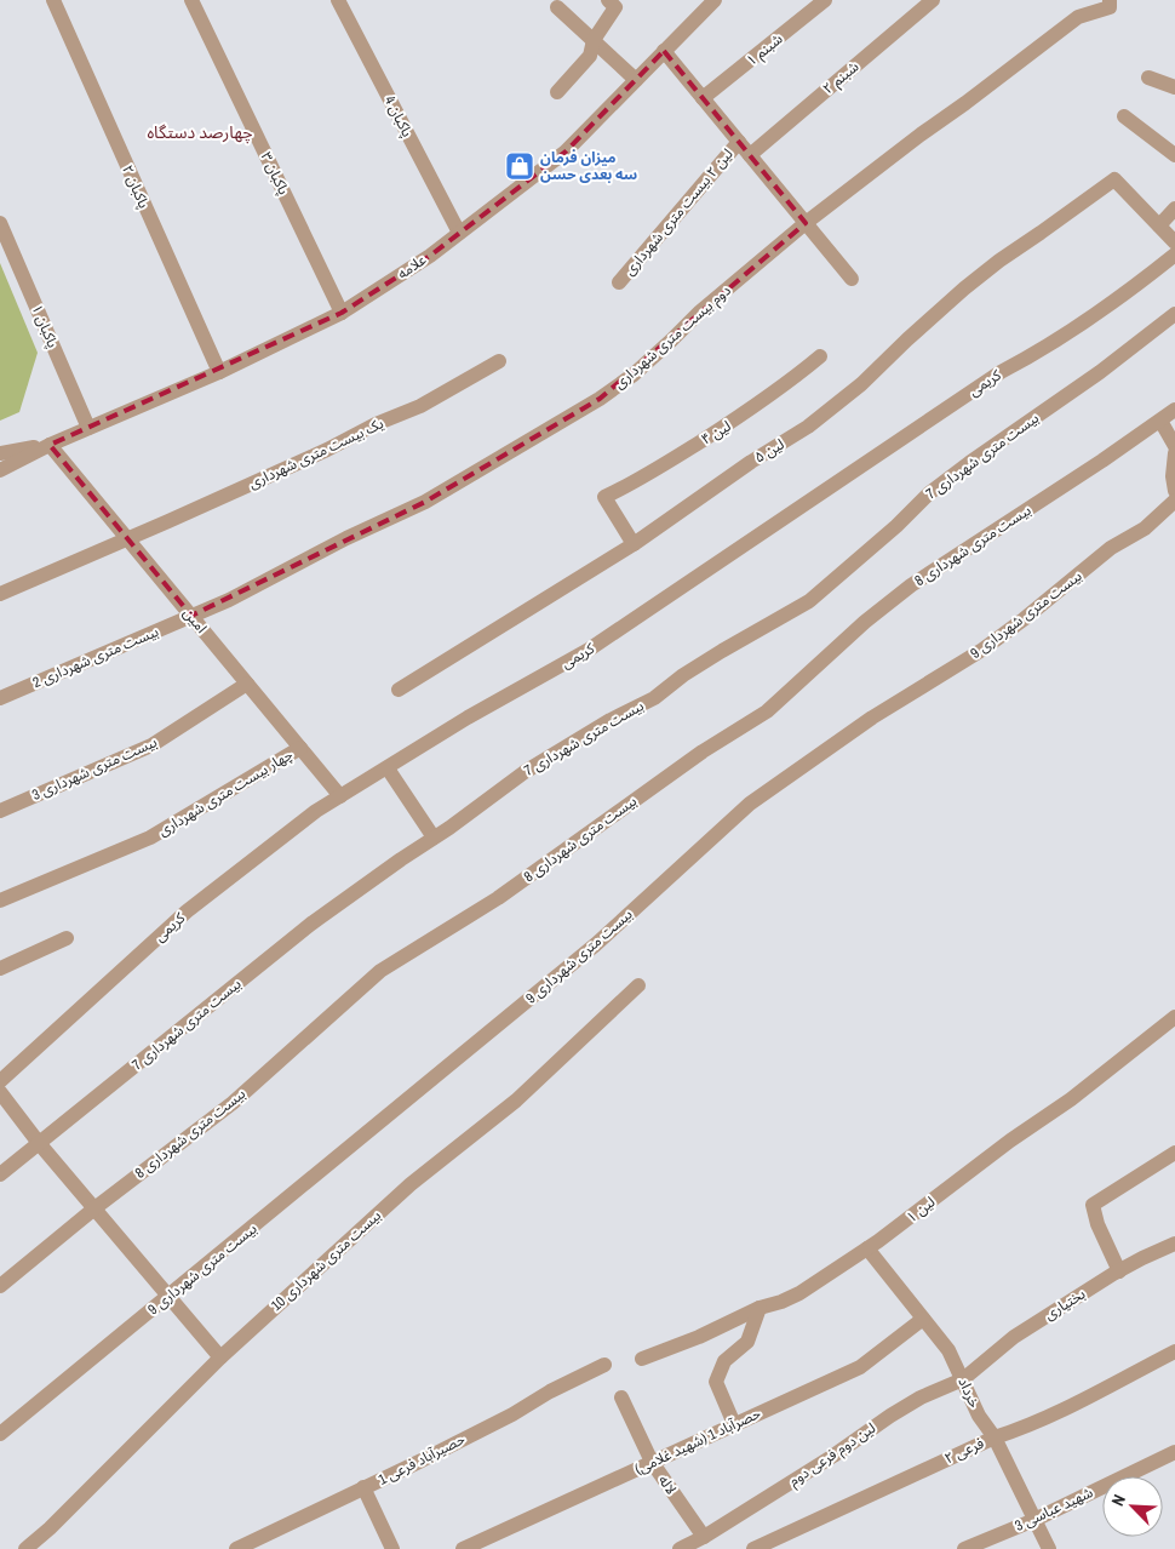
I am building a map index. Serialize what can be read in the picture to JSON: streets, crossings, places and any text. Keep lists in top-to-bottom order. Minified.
{"streets":{"street":["شبنم ۱","شبنم ۲","پاکبان 4","پاکبان ۳","پاکبان ۲","لین ۲ بیست متری شهرداری","علامه","پاکبان ۱","دوم بیست متری شهرداری","کریمی","لین ۴","لین ۵","یک بیست متری شهرداری","بیست متری شهرداری 7","بیست متری شهرداری 8","بیست متری شهرداری 9","امین","بیست متری شهرداری 2","بیست متری شهرداری 3","چهار بیست متری شهرداری","لین ۱","بیست متری شهرداری 10","بختیاری","خرداد","حصرآباد 1 (شهید غلامی)","۲ فرعی","لین دوم فرعی دوم","حصیرآباد فرعی 1","لاله","شهید عباسی 3"]},"crossings":[["پاکبان 4","علامه"],["پاکبان ۳","علامه"],["پاکبان ۲","علامه"],["علامه","پاکبان ۱"],["علامه","امین"],["دوم بیست متری شهرداری","امین"],["دوم بیست متری شهرداری","بیست متری شهرداری 2"],["کریمی","امین"],["لین ۴","لین ۵"],["یک بیست متری شهرداری","امین"],["امین","بیست متری شهرداری 2"],["امین","بیست متری شهرداری 3"],["امین","چهار بیست متری شهرداری"],["لین ۱","خرداد"],["بختیاری","خرداد"],["بختیاری","لین دوم فرعی دوم"],["خرداد","حصرآباد 1 (شهید غلامی)"],["خرداد","۲ فرعی"],["خرداد","لین دوم فرعی دوم"],["خرداد","شهید عباسی 3"],["حصرآباد 1 (شهید غلامی)","لاله"],["لین دوم فرعی دوم","لاله"]],"districts":["چهارصد دستگاه"],"places":{"shop":["میزان فرمان سه بعدی حسن"]},"north":"top left"}
